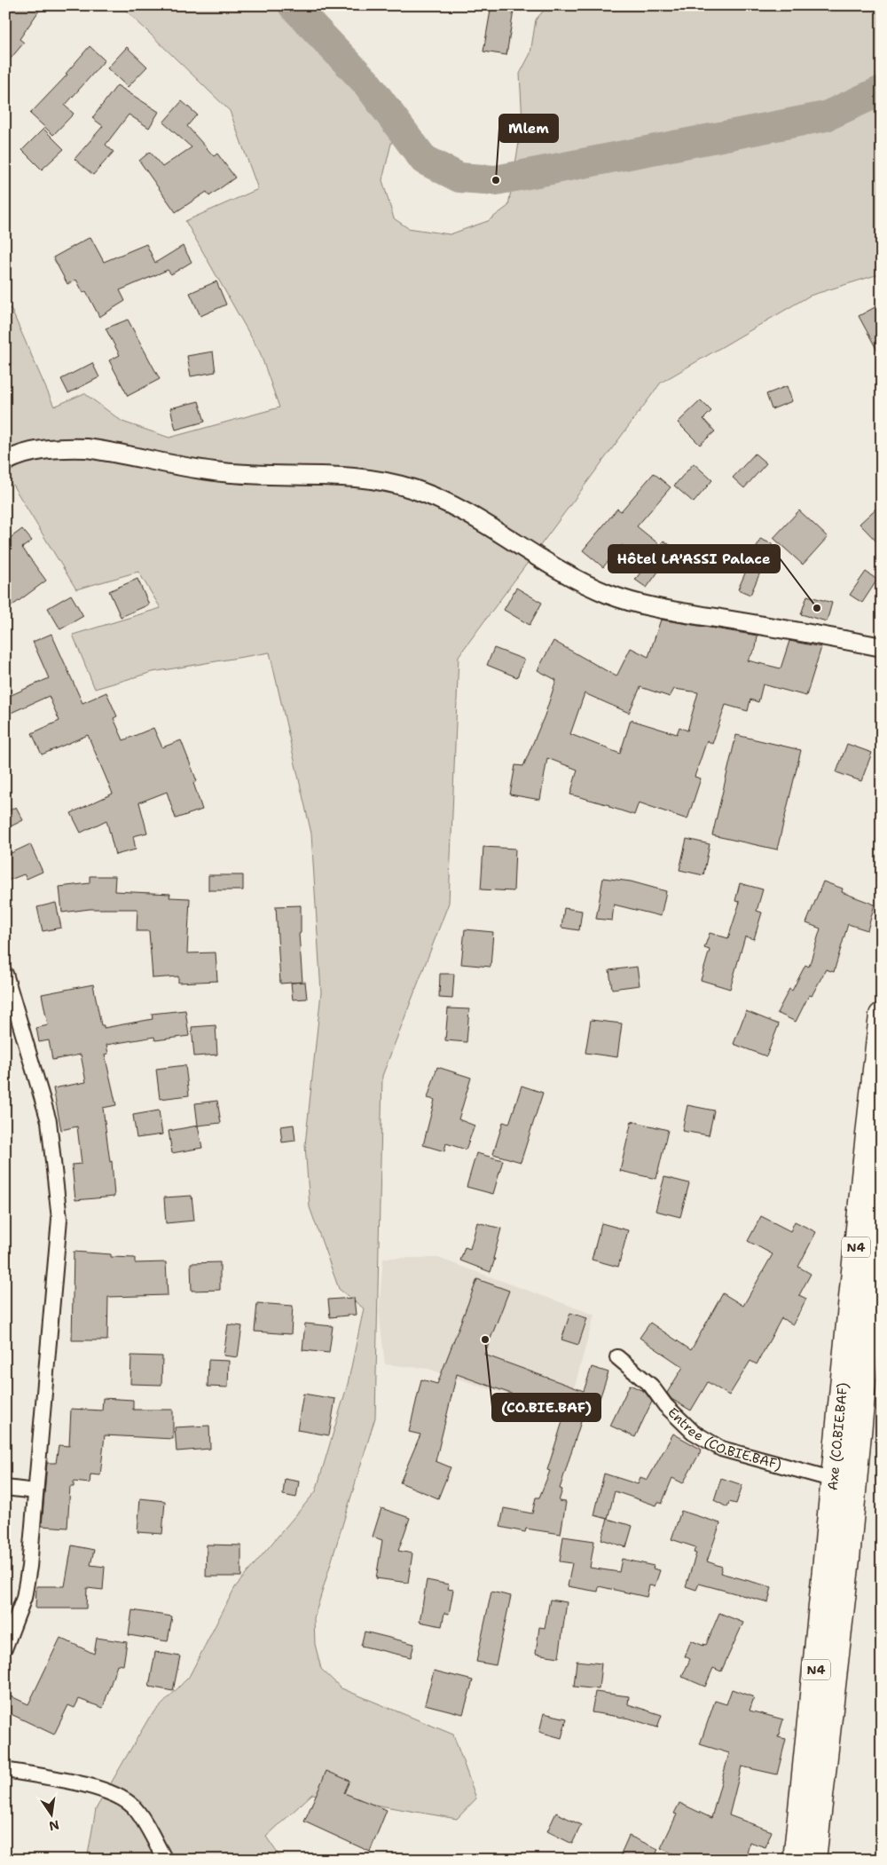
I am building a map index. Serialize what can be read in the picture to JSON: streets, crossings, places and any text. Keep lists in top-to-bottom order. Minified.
{"streets":{"highway":["N4","Axe (CO.BIE.BAF)"],"street":["Entree (CO.BIE.BAF)"]},"crossings":[["Entree (CO.BIE.BAF)","Axe (CO.BIE.BAF)"]],"places":["Mlem","Hôtel LA'ASSI Palace","(CO.BIE.BAF)"],"north":"bottom"}
